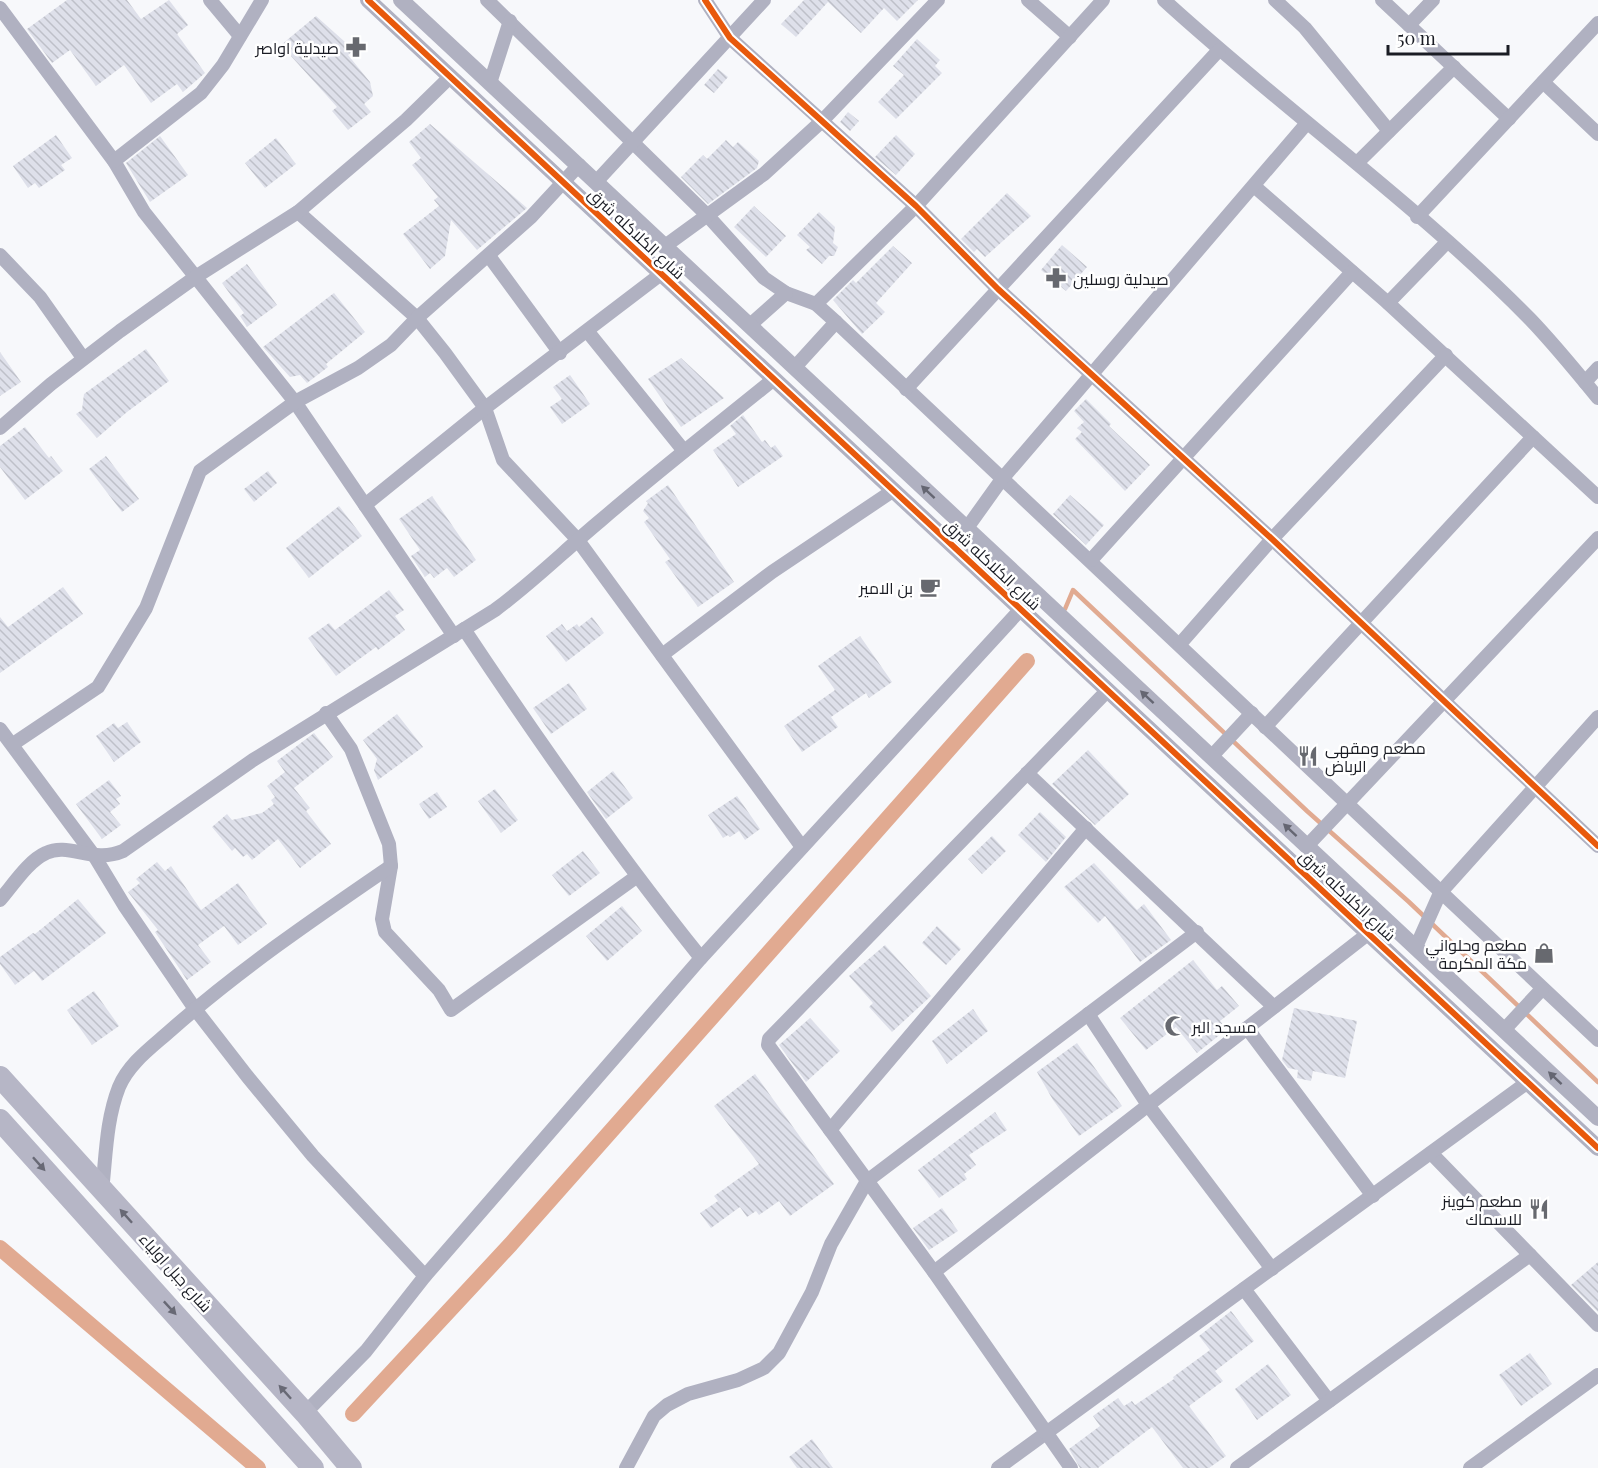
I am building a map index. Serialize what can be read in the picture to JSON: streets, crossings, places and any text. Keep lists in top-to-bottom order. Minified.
{"streets":{"highway":["شارع جبل اولياء"],"street":["شارع الكلاكله شرق"]},"places":{"pharmacy":["صيدلية اواصر","صيدلية روسلين"],"cafe":["بن الامير"],"restaurant":["مطعم ومقهى الرباض","مطعم كوينز للاسماك"],"shop":["مطعم وحلواني مكة المكرمة"],"mosque":["مسجد البر"]},"scale_bar":"50 m"}
